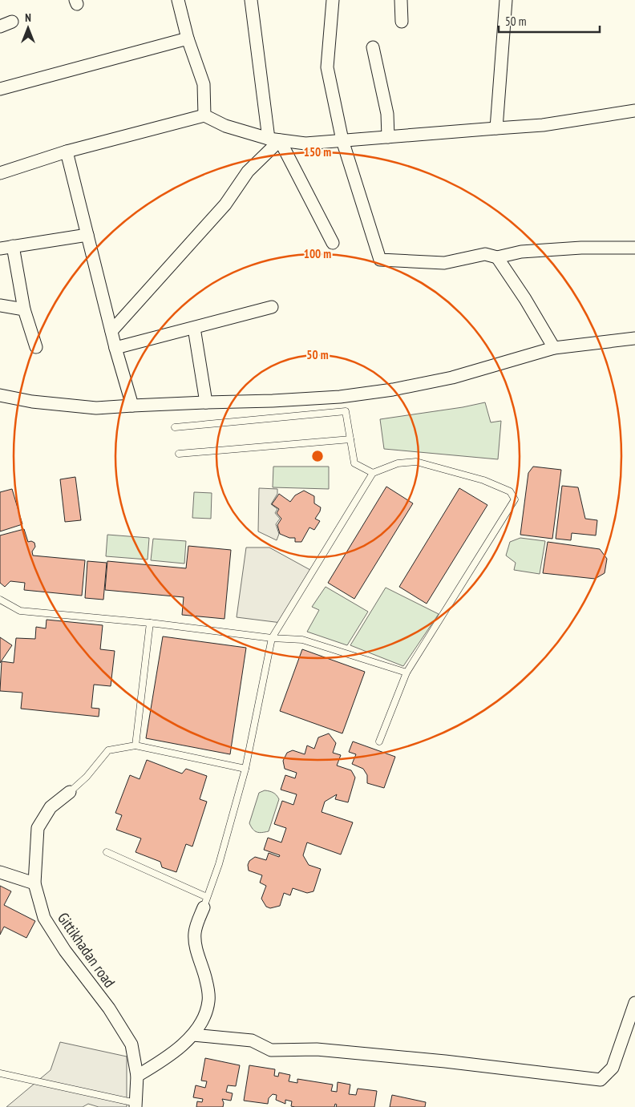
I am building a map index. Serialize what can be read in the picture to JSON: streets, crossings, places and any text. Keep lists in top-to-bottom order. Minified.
{"streets":{"street":["Gittikhadan road"]},"scale_bar":"50 m","north":"top","rings":["150 m","100 m","50 m"]}
